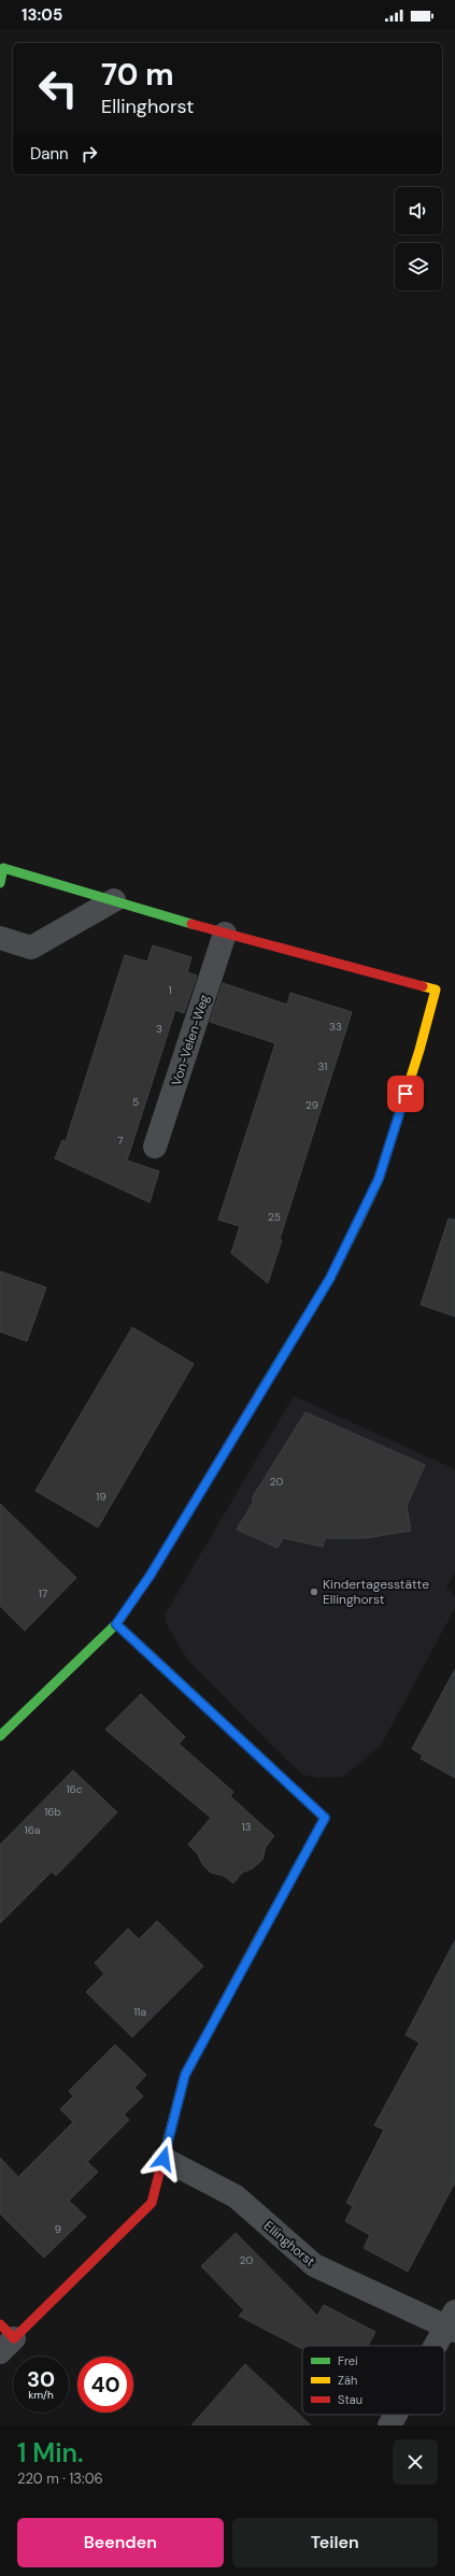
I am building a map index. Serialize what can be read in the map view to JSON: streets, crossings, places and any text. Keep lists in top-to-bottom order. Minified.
{"streets":{"street":["Von-Velen-Weg","Ellinghorst"]},"places":["Kindertagesstätte Ellinghorst"],"house_numbers":["1","33","3","31","5","29","7","25","20","19","17","16c","16b","13","16a","11a","9","20"],"legend":["Frei","Zäh","Stau"],"page":{"status":"13:05","turn":["70 m","Ellinghorst"],"then":"Dann","speed":"30 km/h","limit":"40","heading":["1 Min.","220 m · 13:06"],"buttons":["Beenden","Teilen"]}}
